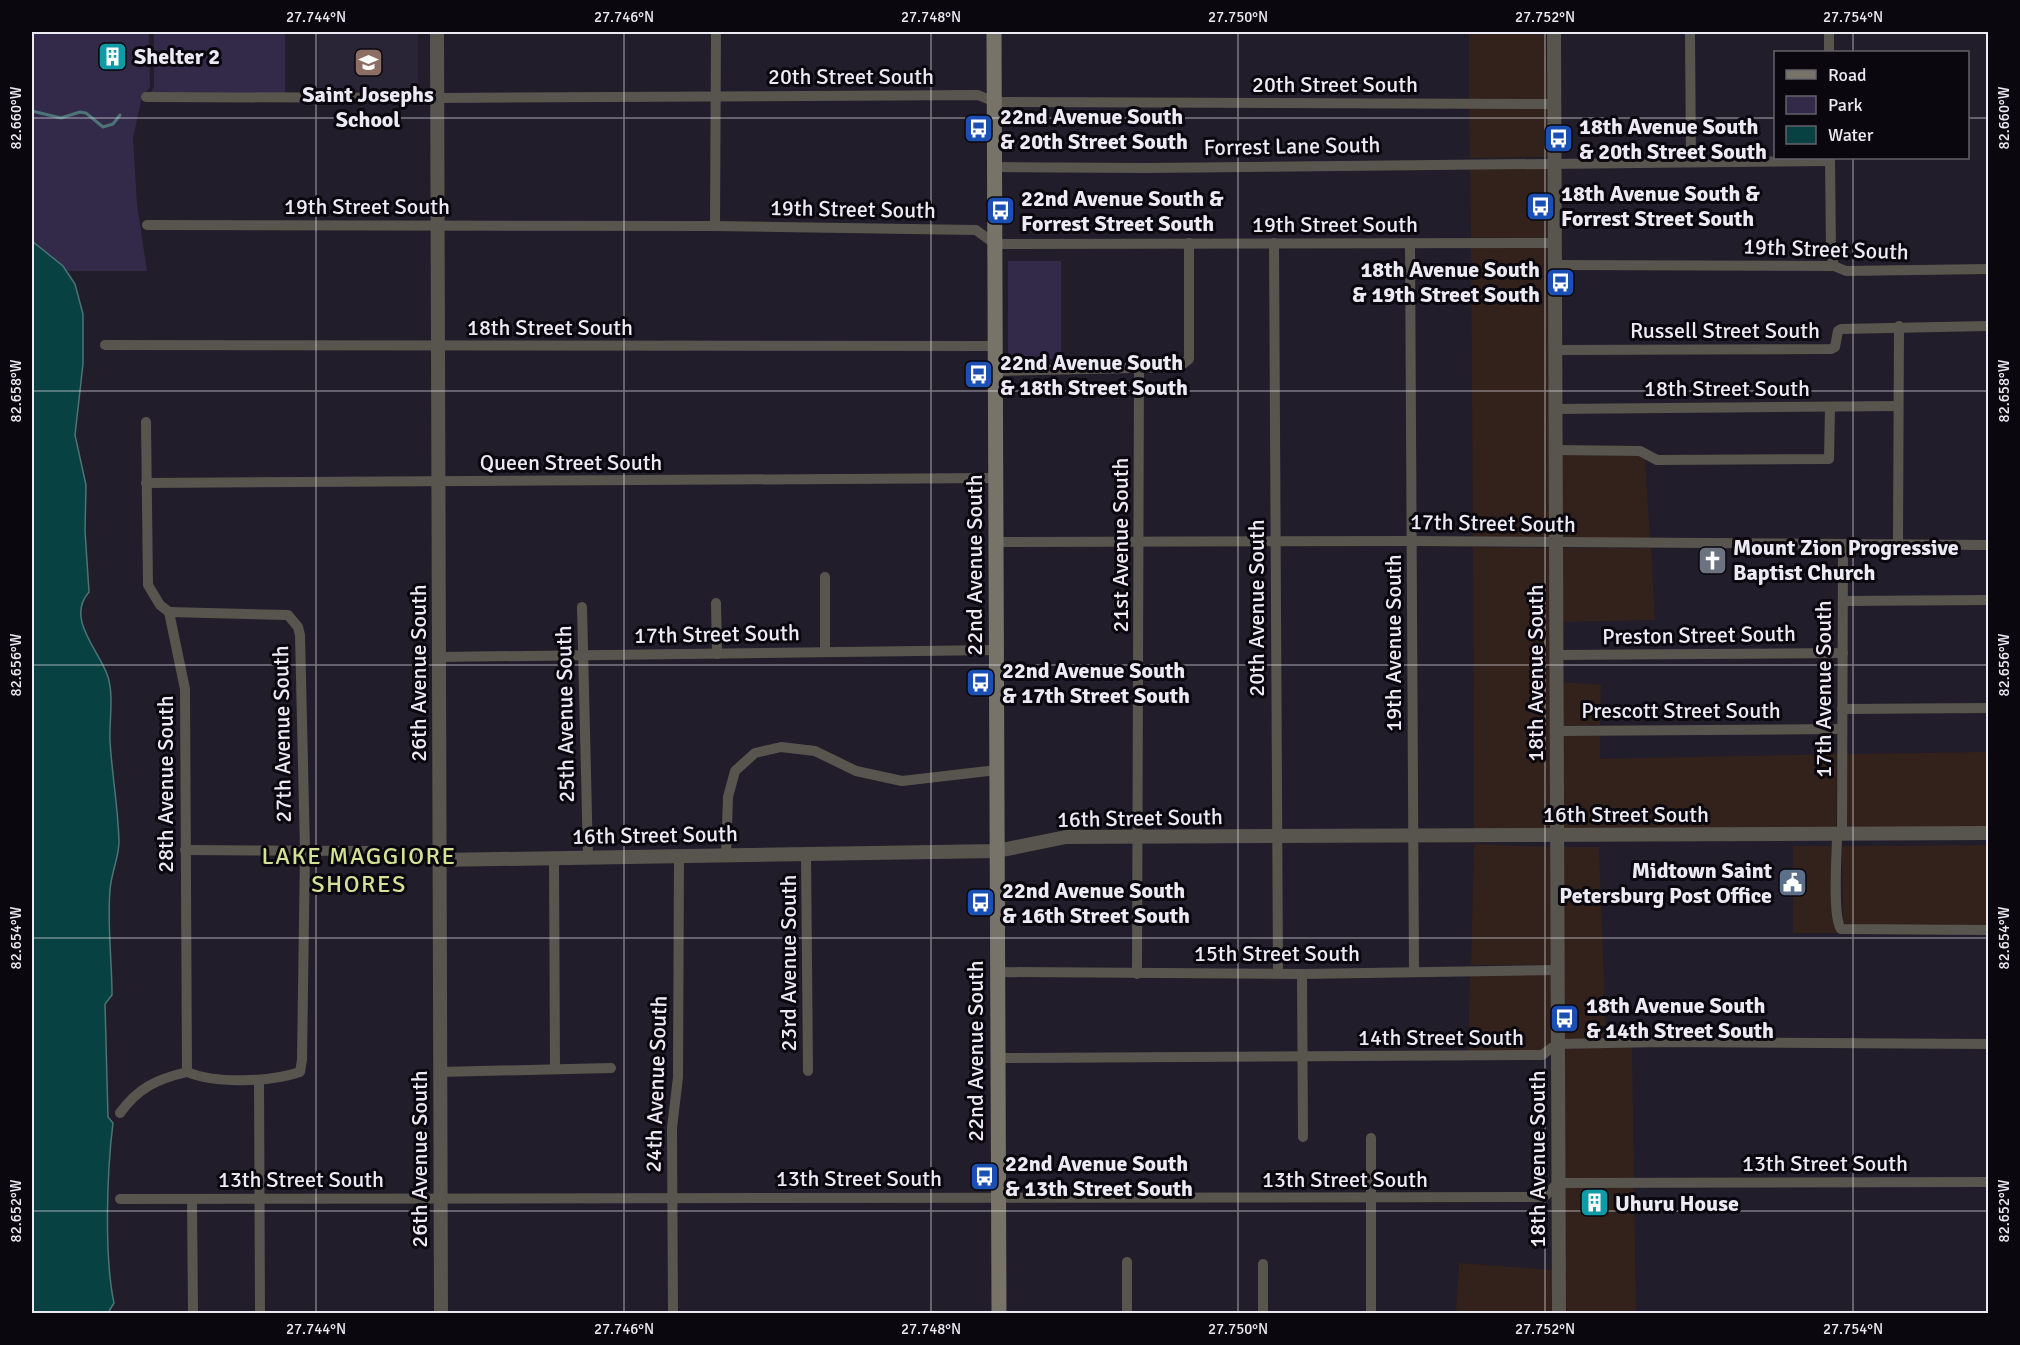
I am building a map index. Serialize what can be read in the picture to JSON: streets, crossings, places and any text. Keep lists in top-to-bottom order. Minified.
{"streets":{"main road":["22nd Avenue South"],"street":["20th Street South","Forrest Lane South","19th Street South","18th Street South","Russell Street South","Queen Street South","17th Street South","21st Avenue South","20th Avenue South","Preston Street South","19th Avenue South","26th Avenue South","18th Avenue South","17th Avenue South","Prescott Street South","25th Avenue South","27th Avenue South","28th Avenue South","16th Street South","15th Street South","23rd Avenue South","14th Street South","24th Avenue South","13th Street South"]},"crossings":[["20th Street South","22nd Avenue South"],["20th Street South","26th Avenue South"],["20th Street South","18th Avenue South"],["Forrest Lane South","22nd Avenue South"],["Forrest Lane South","18th Avenue South"],["19th Street South","22nd Avenue South"],["19th Street South","20th Avenue South"],["19th Street South","19th Avenue South"],["19th Street South","26th Avenue South"],["19th Street South","18th Avenue South"],["18th Street South","22nd Avenue South"],["18th Street South","26th Avenue South"],["18th Street South","18th Avenue South"],["Russell Street South","18th Avenue South"],["Queen Street South","22nd Avenue South"],["Queen Street South","26th Avenue South"],["Queen Street South","28th Avenue South"],["17th Street South","21st Avenue South"],["17th Street South","22nd Avenue South"],["17th Street South","20th Avenue South"],["17th Street South","19th Avenue South"],["17th Street South","26th Avenue South"],["17th Street South","18th Avenue South"],["17th Street South","17th Avenue South"],["17th Street South","25th Avenue South"],["21st Avenue South","16th Street South"],["21st Avenue South","15th Street South"],["22nd Avenue South","16th Street South"],["22nd Avenue South","15th Street South"],["22nd Avenue South","14th Street South"],["22nd Avenue South","13th Street South"],["20th Avenue South","16th Street South"],["20th Avenue South","15th Street South"],["Preston Street South","18th Avenue South"],["Preston Street South","17th Avenue South"],["19th Avenue South","16th Street South"],["19th Avenue South","15th Street South"],["26th Avenue South","16th Street South"],["26th Avenue South","13th Street South"],["18th Avenue South","Prescott Street South"],["18th Avenue South","16th Street South"],["18th Avenue South","15th Street South"],["18th Avenue South","14th Street South"],["18th Avenue South","13th Street South"],["17th Avenue South","Prescott Street South"],["17th Avenue South","16th Street South"],["25th Avenue South","16th Street South"],["27th Avenue South","28th Avenue South"],["27th Avenue South","16th Street South"],["28th Avenue South","16th Street South"],["16th Street South","23rd Avenue South"],["16th Street South","24th Avenue South"],["24th Avenue South","13th Street South"]],"districts":["LAKE MAGGIORE SHORES"],"places":{"building":["Shelter 2","Uhuru House"],"school or university":["Saint Josephs School"],"bus stop":["22nd Avenue South & 20th Street South","18th Avenue South & 20th Street South","18th Avenue South & Forrest Street South","22nd Avenue South & Forrest Street South","18th Avenue South & 19th Street South","22nd Avenue South & 18th Street South","22nd Avenue South & 17th Street South","22nd Avenue South & 16th Street South","18th Avenue South & 14th Street South","22nd Avenue South & 13th Street South"],"church":["Mount Zion Progressive Baptist Church"],"public building":["Midtown Saint Petersburg Post Office"]},"legend":["Road","Park","Water"],"coordinates":["27.744°N","27.746°N","27.748°N","27.750°N","27.752°N","27.754°N","82.660°W","82.658°W","82.656°W","82.654°W","82.652°W"]}
